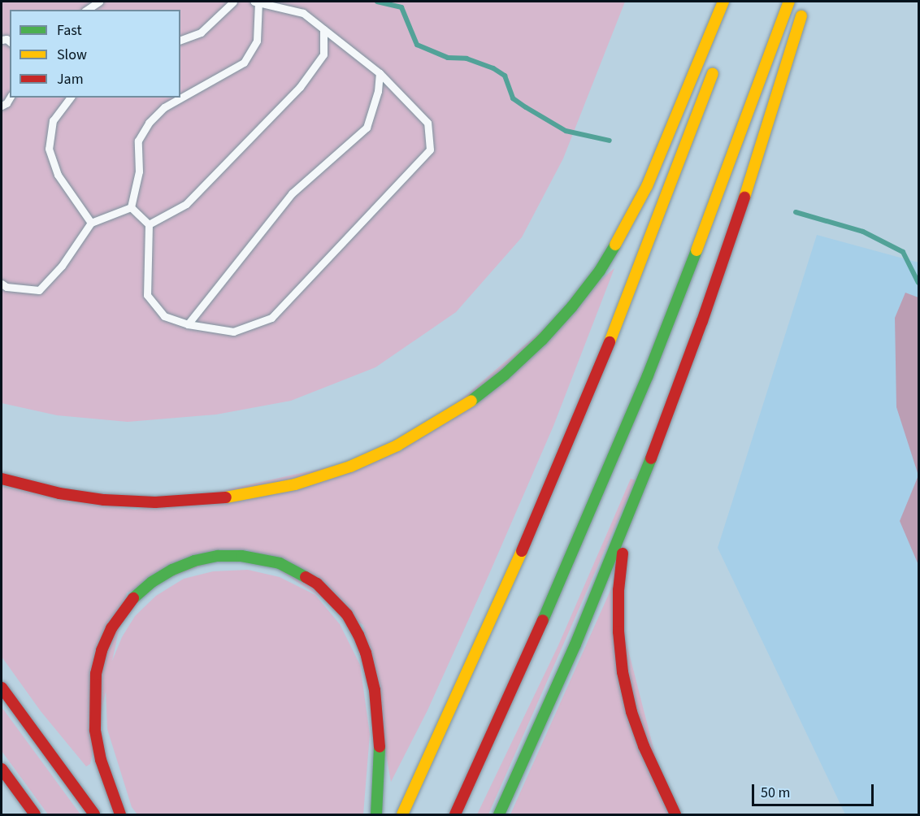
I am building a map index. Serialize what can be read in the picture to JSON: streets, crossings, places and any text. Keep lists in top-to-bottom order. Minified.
{"legend":["Fast","Slow","Jam"],"scale_bar":"50 m"}
